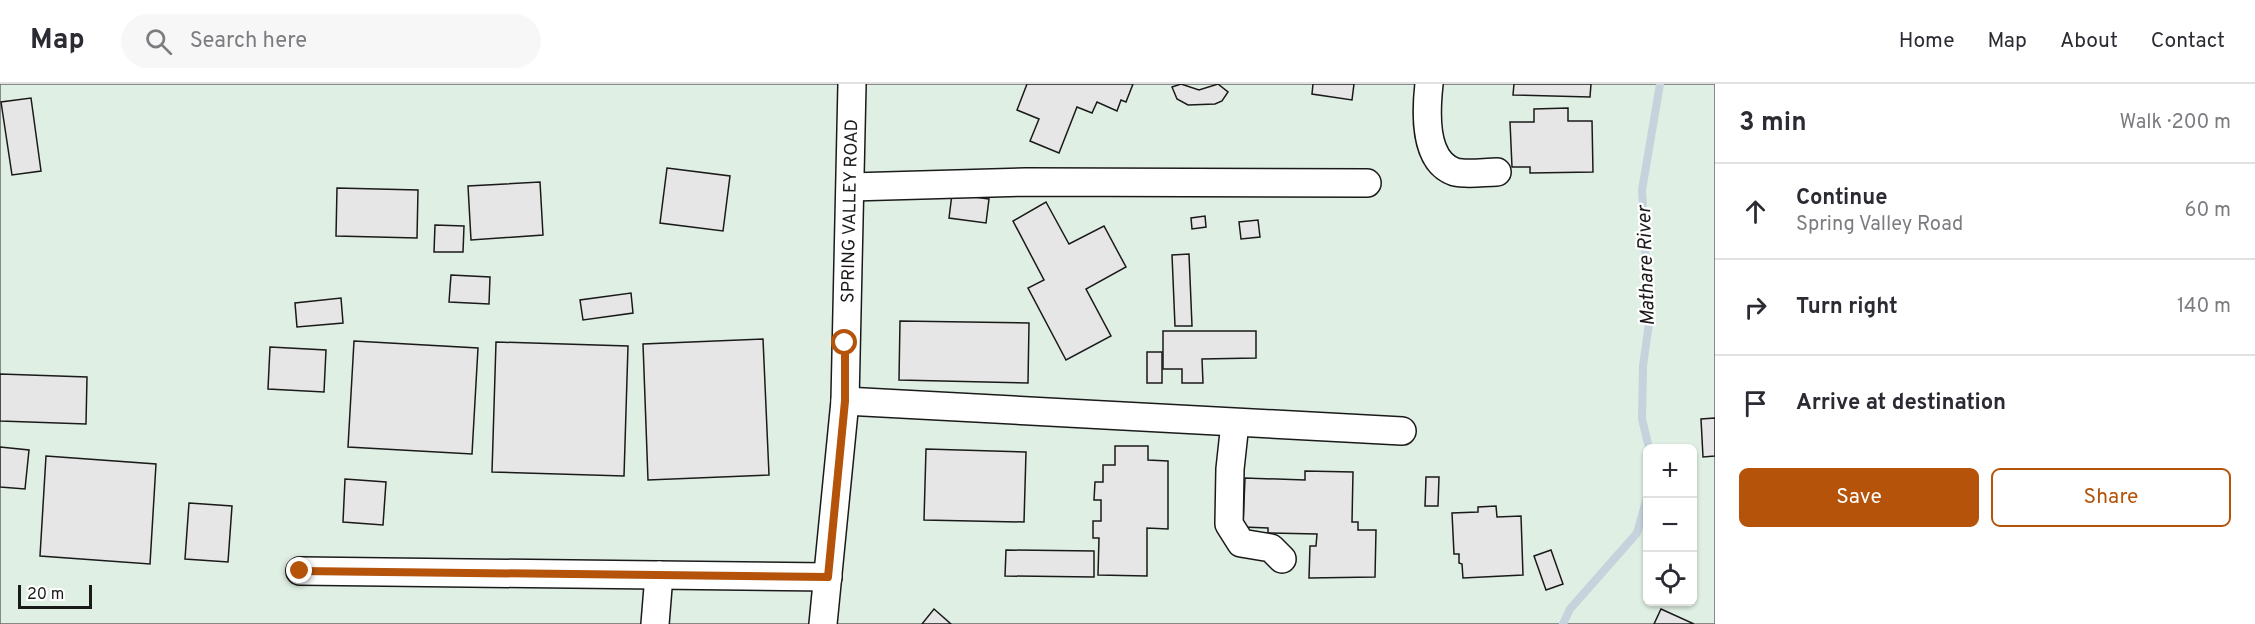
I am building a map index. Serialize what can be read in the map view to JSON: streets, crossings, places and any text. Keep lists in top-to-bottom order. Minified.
{"streets":{"street":["SPRING VALLEY ROAD"]},"water":["Mathare River"],"scale_bar":"20 m","page":{"header":"Map","search":"Search here","nav":["Home","Map","About","Contact"],"heading":["3 min","Walk · 200 m"],"list":[["Continue","Spring Valley Road","60 m"],["Turn right","140 m"],"Arrive at destination"],"map_buttons":["+","−"],"buttons":["Save","Share"],"scale":"20 m"}}
